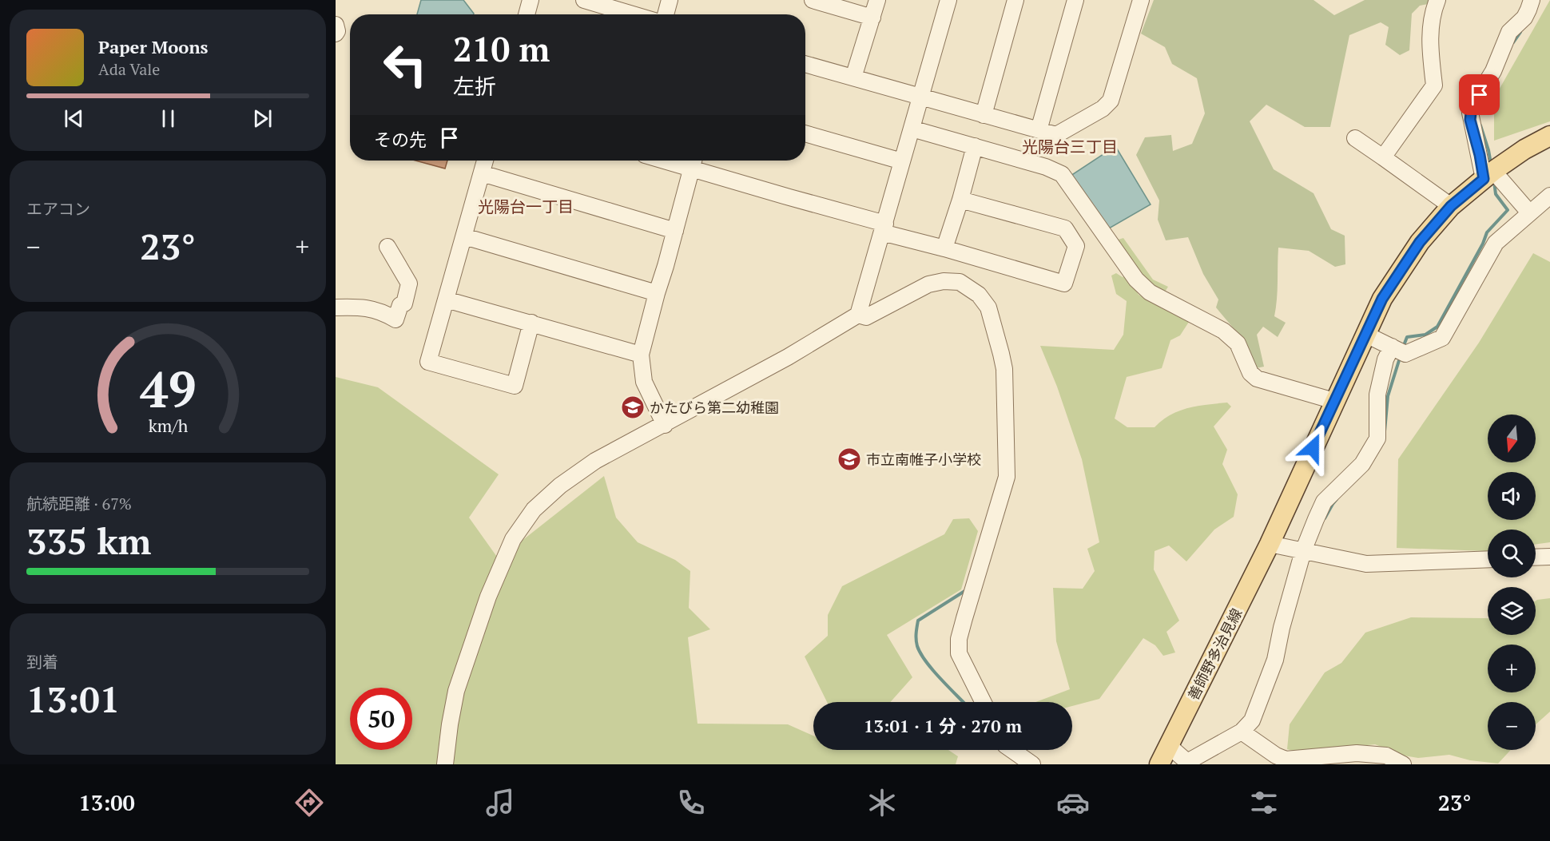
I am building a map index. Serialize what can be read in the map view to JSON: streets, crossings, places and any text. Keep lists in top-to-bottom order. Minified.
{"streets":{"main road":["善師野多治見線"]},"districts":["光陽台三丁目","光陽台一丁目"],"places":{"school or university":["かたびら第二幼稚園","市立南帷子小学校"]},"north":"bottom","page":{"turn":["210 m","左折"],"song":["Paper Moons","Ada Vale"],"then":"その先","tile":["エアコン",["航続距離 · 67%","335 km"],["到着","13:01"]],"heat":["−","23°","+"],"map_buttons":["+","−"],"limit":"50","trip":"13:01 · 1 分 · 270 m","tabs":["13:00","23°"],"gauge":["49","km/h"]}}
